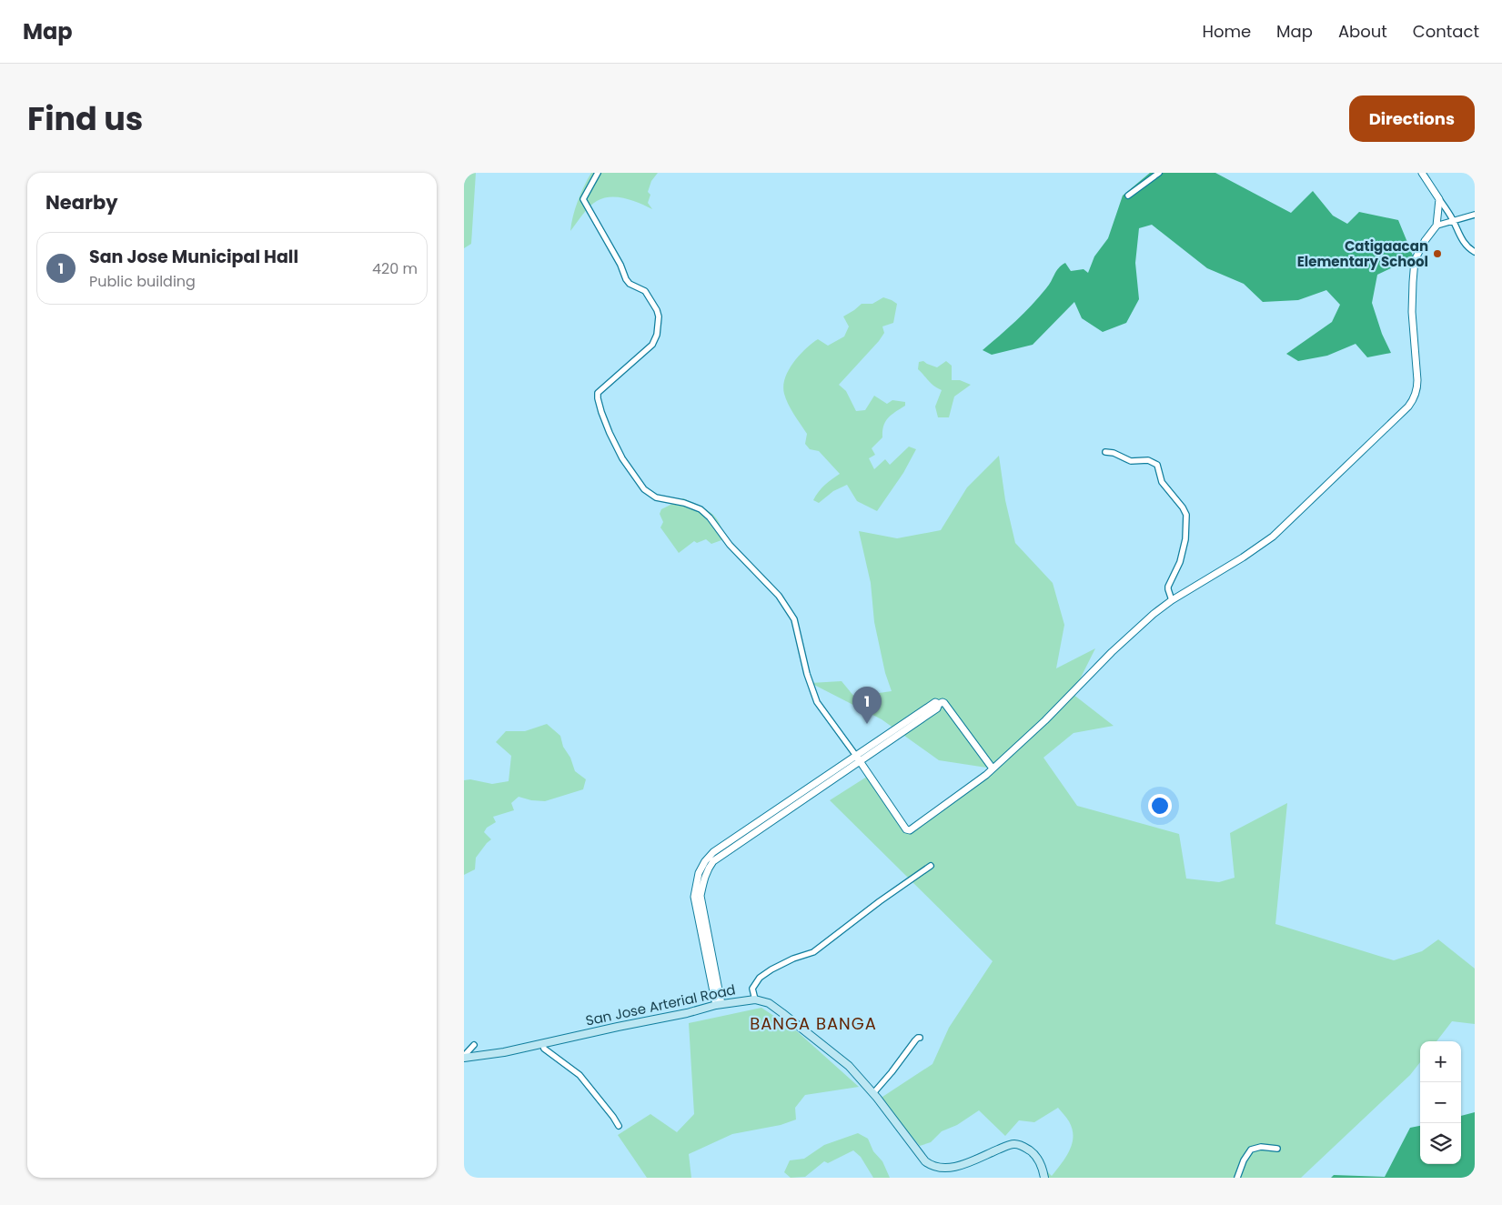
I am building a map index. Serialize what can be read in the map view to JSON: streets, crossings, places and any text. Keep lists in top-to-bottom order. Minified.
{"streets":{"main road":["San Jose Arterial Road"]},"districts":["BANGA BANGA"],"places":["Catigaacan Elementary School"],"page":{"header":"Map","nav":["Home","Map","About","Contact"],"title":"Find us","buttons":"Directions","heading":"Nearby","list":[{"mark":"1","name":"San Jose Municipal Hall","note":"Public building","value":"420 m"}],"pins":"1","map_buttons":["+","−"]}}
